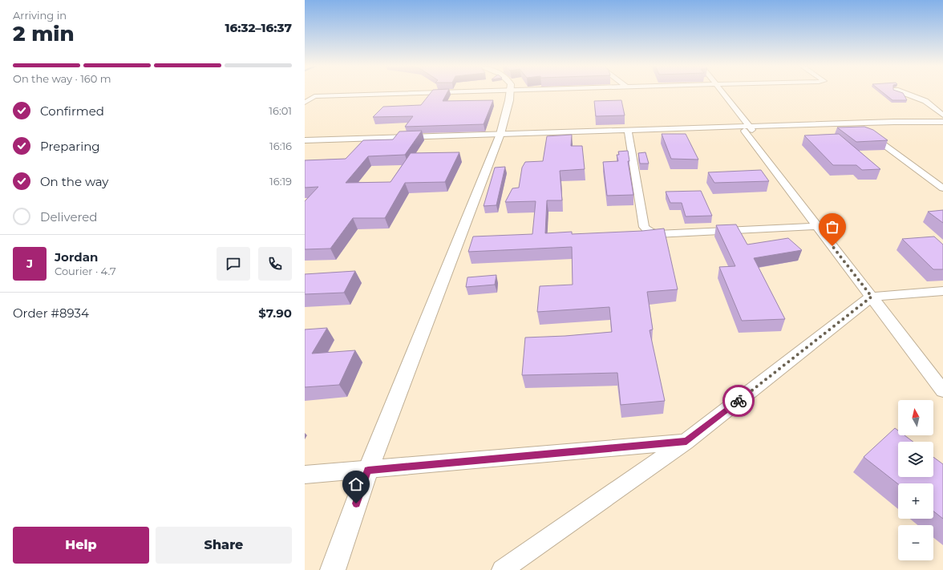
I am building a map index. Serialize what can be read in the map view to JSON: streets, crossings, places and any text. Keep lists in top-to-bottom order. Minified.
{"north":"top","page":{"heading":["2 min","Arriving in","16:32–16:37"],"panel":["Jordan","Courier · 4.7","Order #8934","$7.90"],"bar":"On the way · 160 m","list":[["Confirmed","16:01"],["Preparing","16:16"],["On the way","16:19"],"Delivered"],"round":"J","map_buttons":["+","−"],"buttons":["Help","Share"]}}
